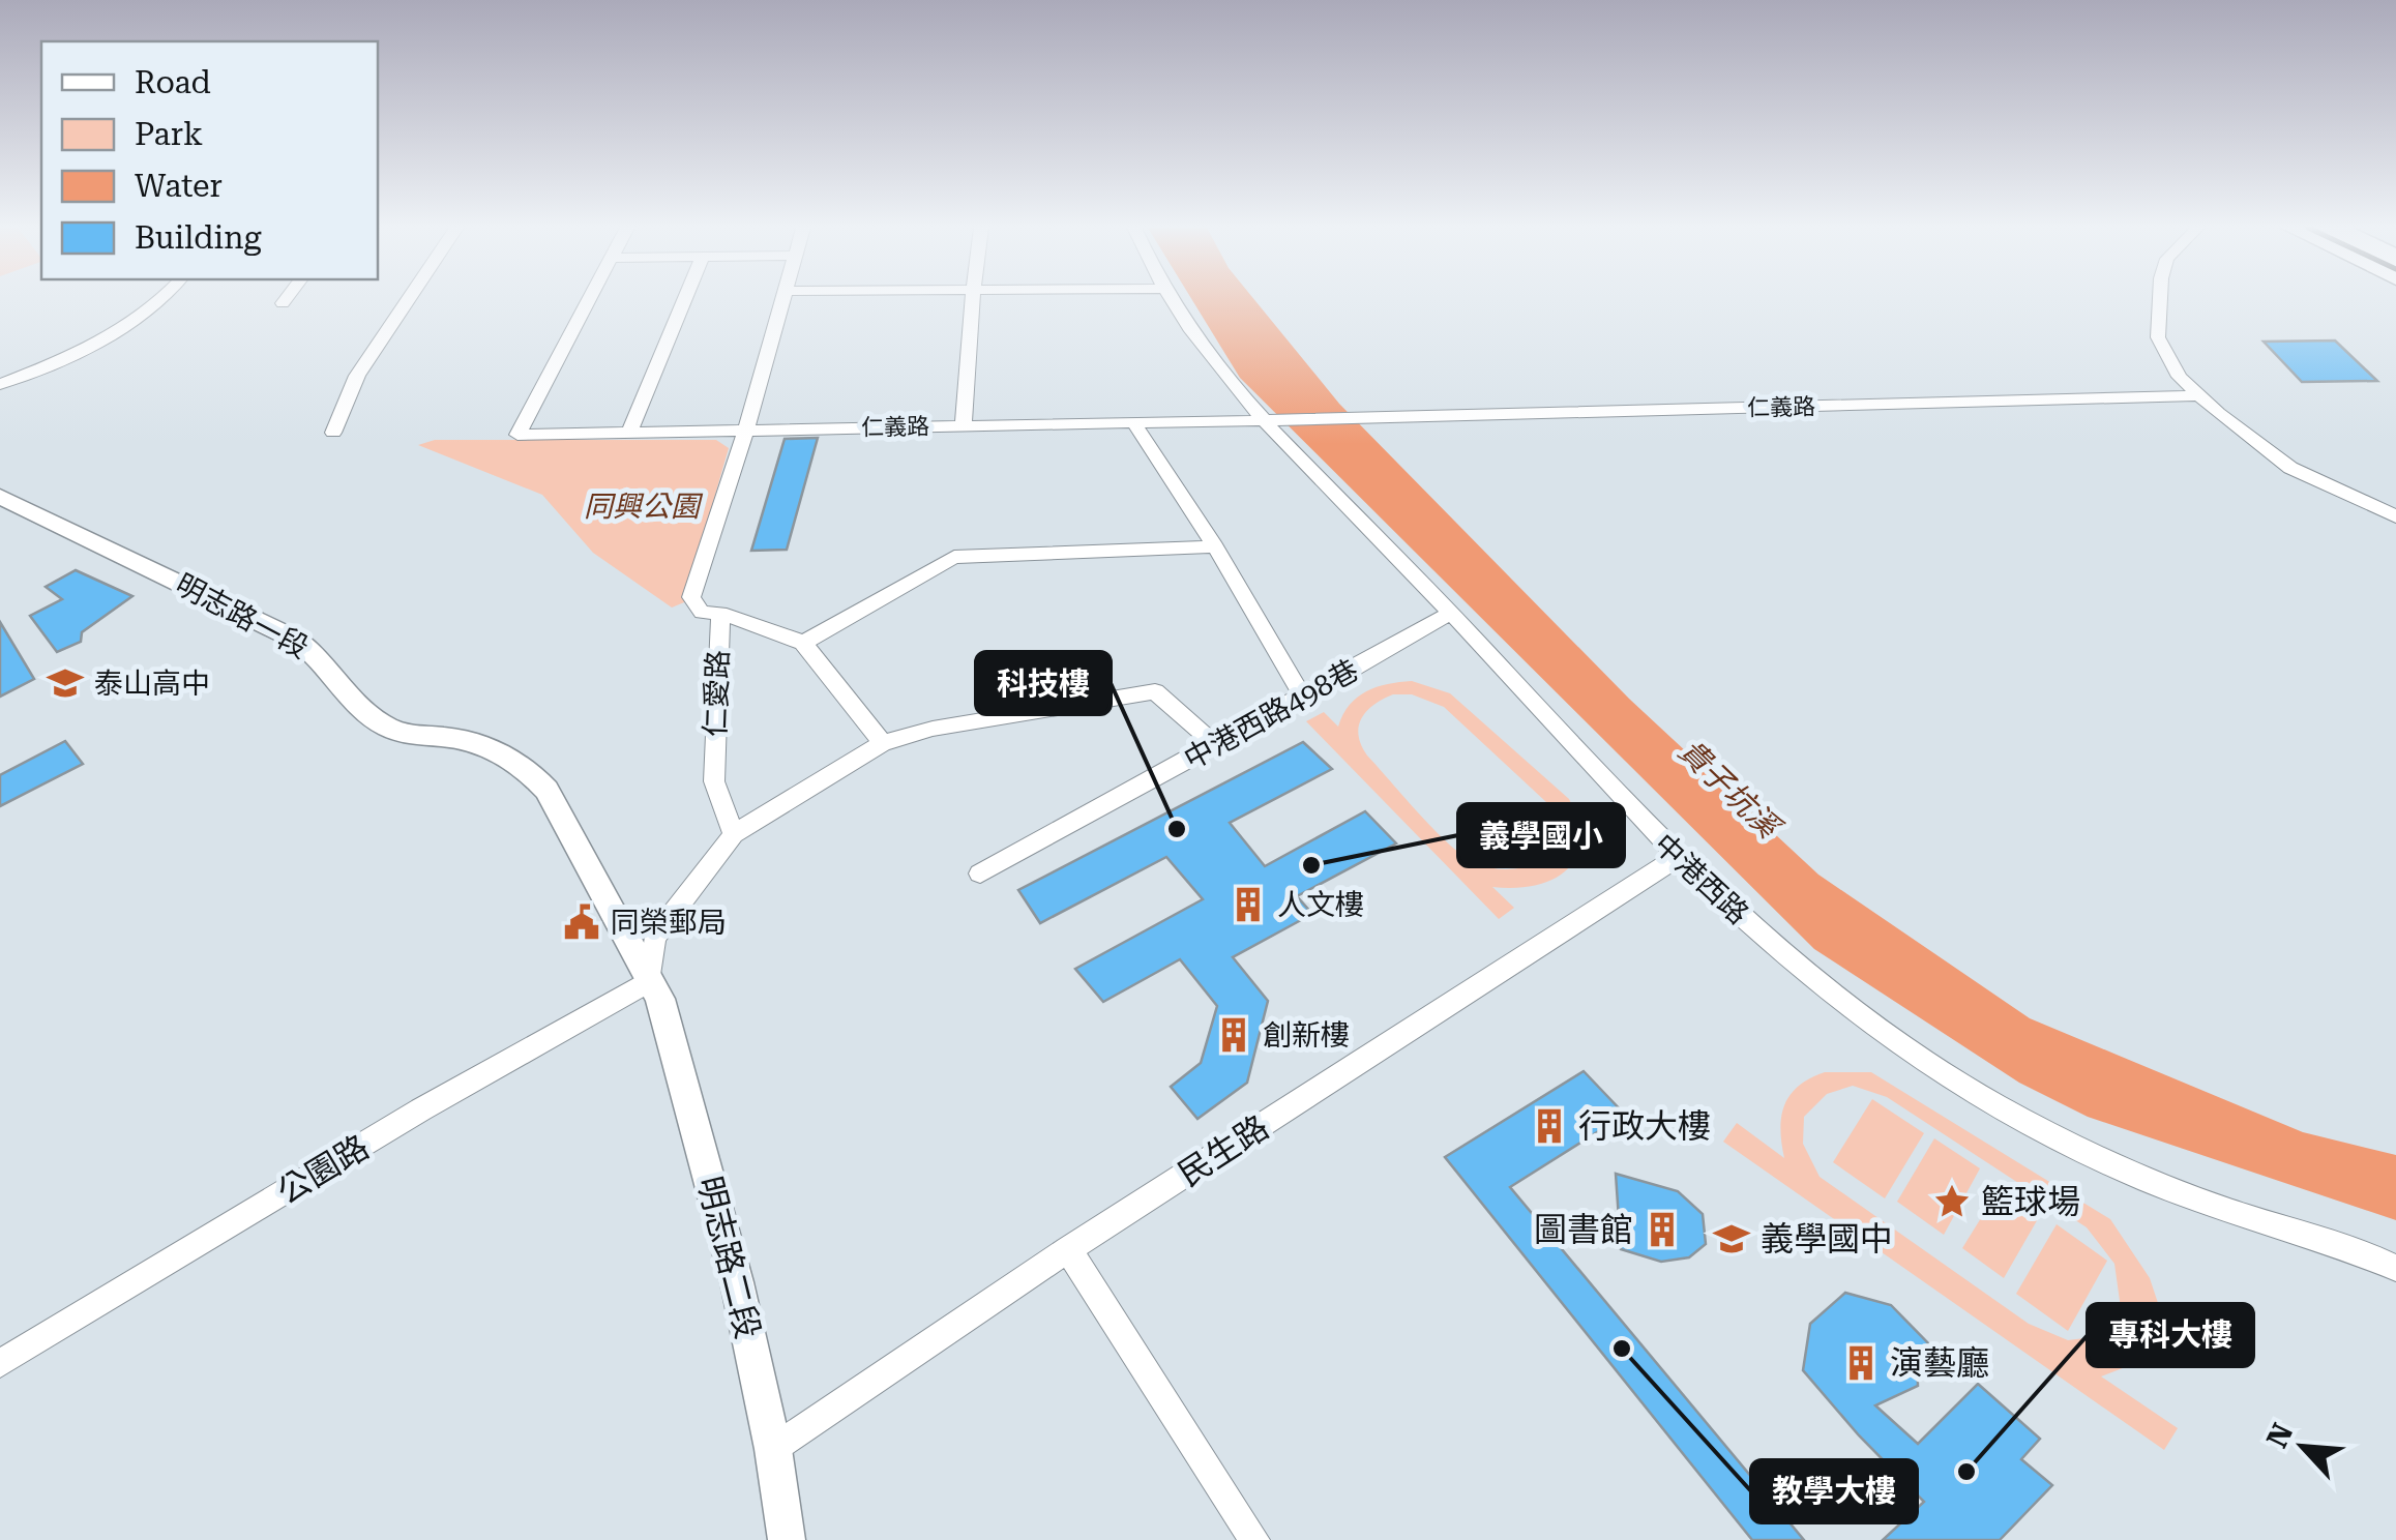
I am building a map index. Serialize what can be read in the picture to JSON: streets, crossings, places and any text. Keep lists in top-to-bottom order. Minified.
{"streets":{"main road":["明志路一段","明志路二段"],"street":["仁義路","仁愛路","中港西路498巷","中港西路","民生路","公園路"]},"crossings":[["仁義路","仁愛路"],["仁義路","中港西路"],["明志路一段","公園路"],["明志路一段","明志路二段"],["中港西路498巷","中港西路"],["中港西路","民生路"],["民生路","明志路二段"],["公園路","明志路二段"]],"water":["貴子坑溪"],"parks":["同興公園"],"places":{"school or university":["泰山高中","義學國中"],"other":["科技樓","義學國小","教學大樓","專科大樓"],"building":["人文樓","創新樓","行政大樓","圖書館","演藝廳"],"public building":["同榮郵局"],"place":["籃球場"]},"legend":["Road","Park","Water","Building"],"north":"top left"}
